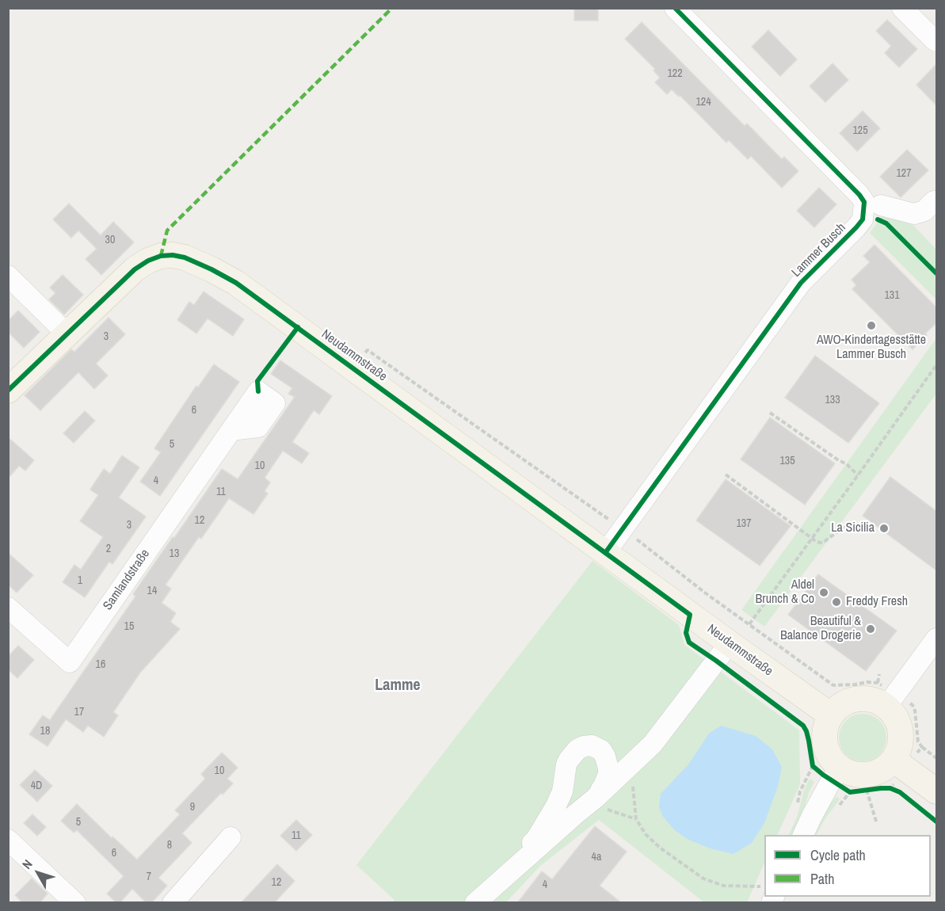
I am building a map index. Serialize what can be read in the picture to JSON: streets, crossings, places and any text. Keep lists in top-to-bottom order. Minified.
{"streets":{"main road":["Neudammstraße"],"street":["Lammer Busch","Samlandstraße"]},"crossings":[["Lammer Busch","Neudammstraße"]],"districts":["Lamme"],"places":["AWO-Kindertagesstätte Lammer Busch","La Sicilia","Aldel Brunch & Co","Freddy Fresh","Beautiful & Balance Drogerie"],"house_numbers":["122","124","125","127","30","131","3","133","6","5","135","10","4","11","12","137","3","2","13","1","14","15","16","17","18","10","4D","9","5","11","8","6","4a","7","12","4"],"legend":["Cycle path","Path"],"north":"top left"}
